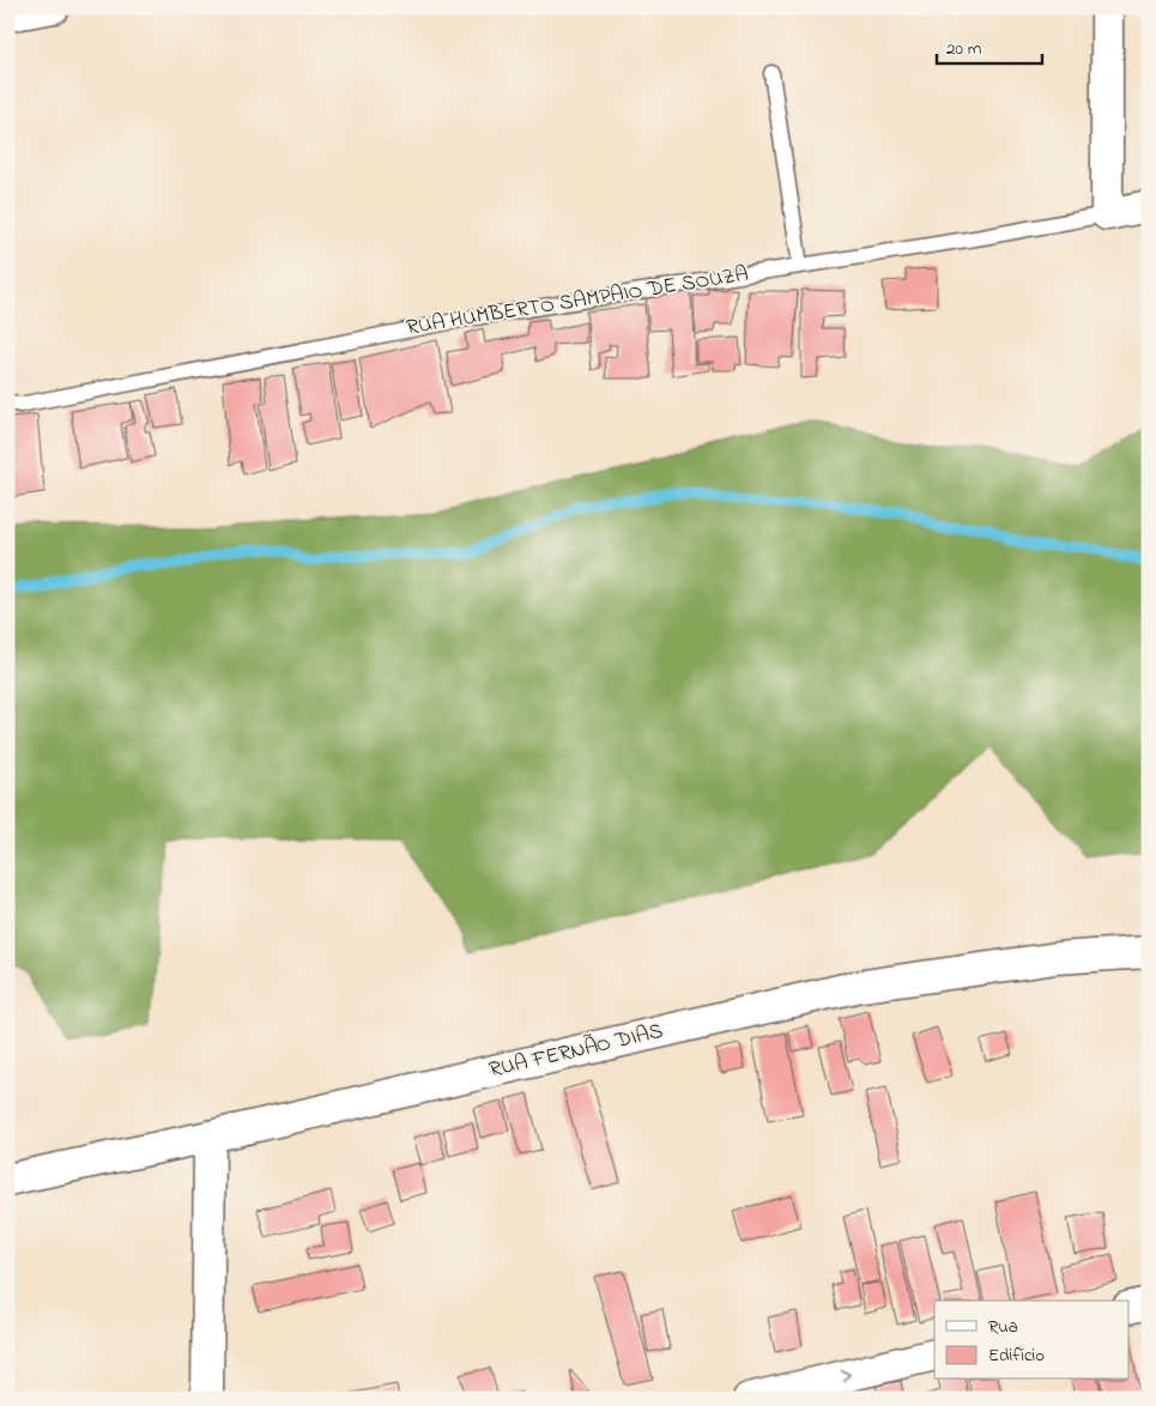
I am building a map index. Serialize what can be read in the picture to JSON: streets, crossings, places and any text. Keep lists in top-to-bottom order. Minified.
{"streets":{"street":["RUA HUMBERTO SAMPAIO DE SOUZA","RUA FERNÃO DIAS"]},"legend":["Rua","Edifício"],"scale_bar":"20 m"}
